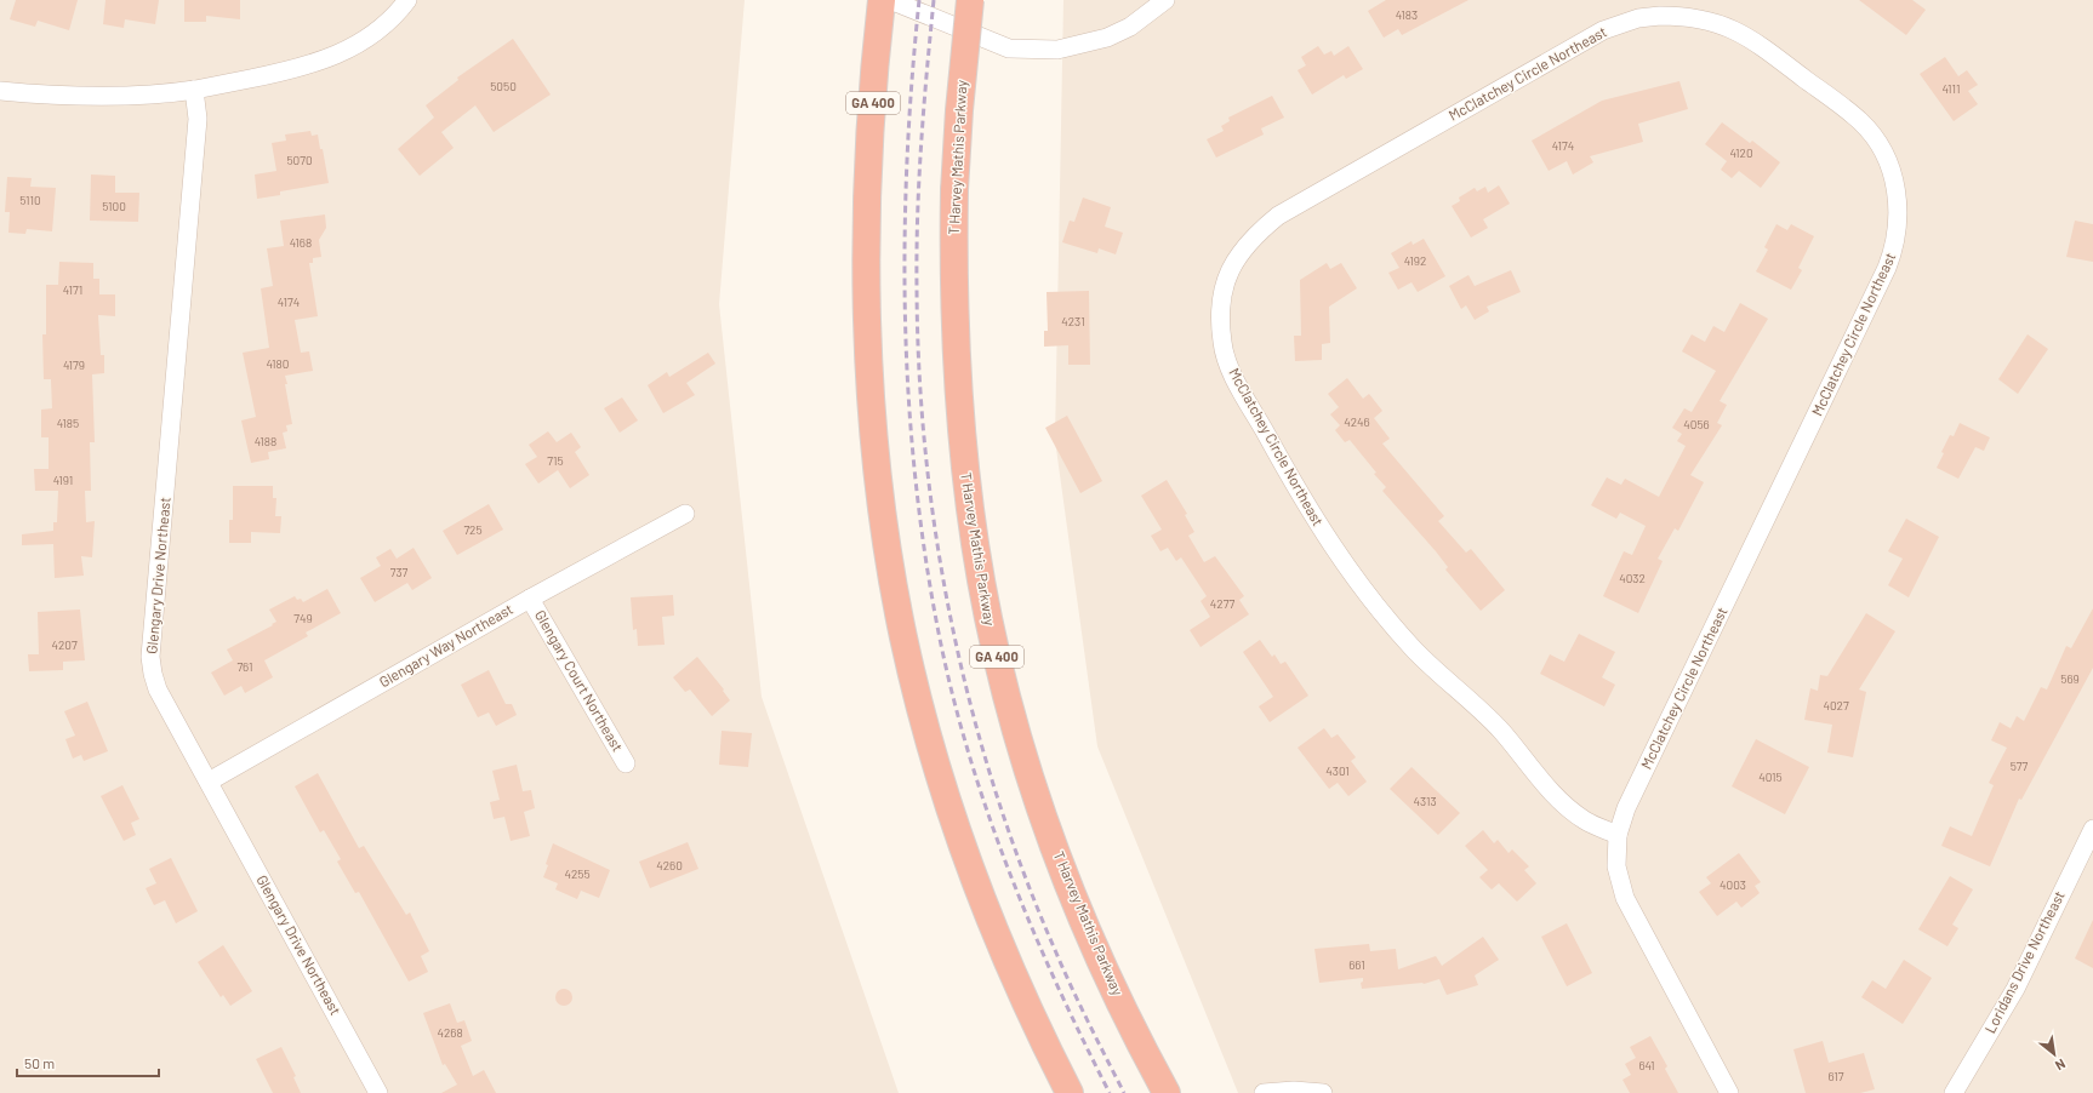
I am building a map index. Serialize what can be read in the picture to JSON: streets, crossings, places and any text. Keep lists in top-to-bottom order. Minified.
{"streets":{"highway":["GA 400","T Harvey Mathis Parkway"],"street":["McClatchey Circle Northeast","Glengary Drive Northeast","Glengary Way Northeast","Glengary Court Northeast","Loridans Drive Northeast"]},"crossings":[["Glengary Drive Northeast","Glengary Way Northeast"],["Glengary Way Northeast","Glengary Court Northeast"]],"house_numbers":["4183","5050","4111","4174","4120","5070","5110","5100","4168","4192","4171","4174","4231","4180","4179","4246","4185","4056","4188","715","4191","725","737","4032","4277","749","4207","761","569","4027","577","4301","4015","4313","4260","4255","4003","661","4268","641","617"],"scale_bar":"50 m","north":"bottom right"}
